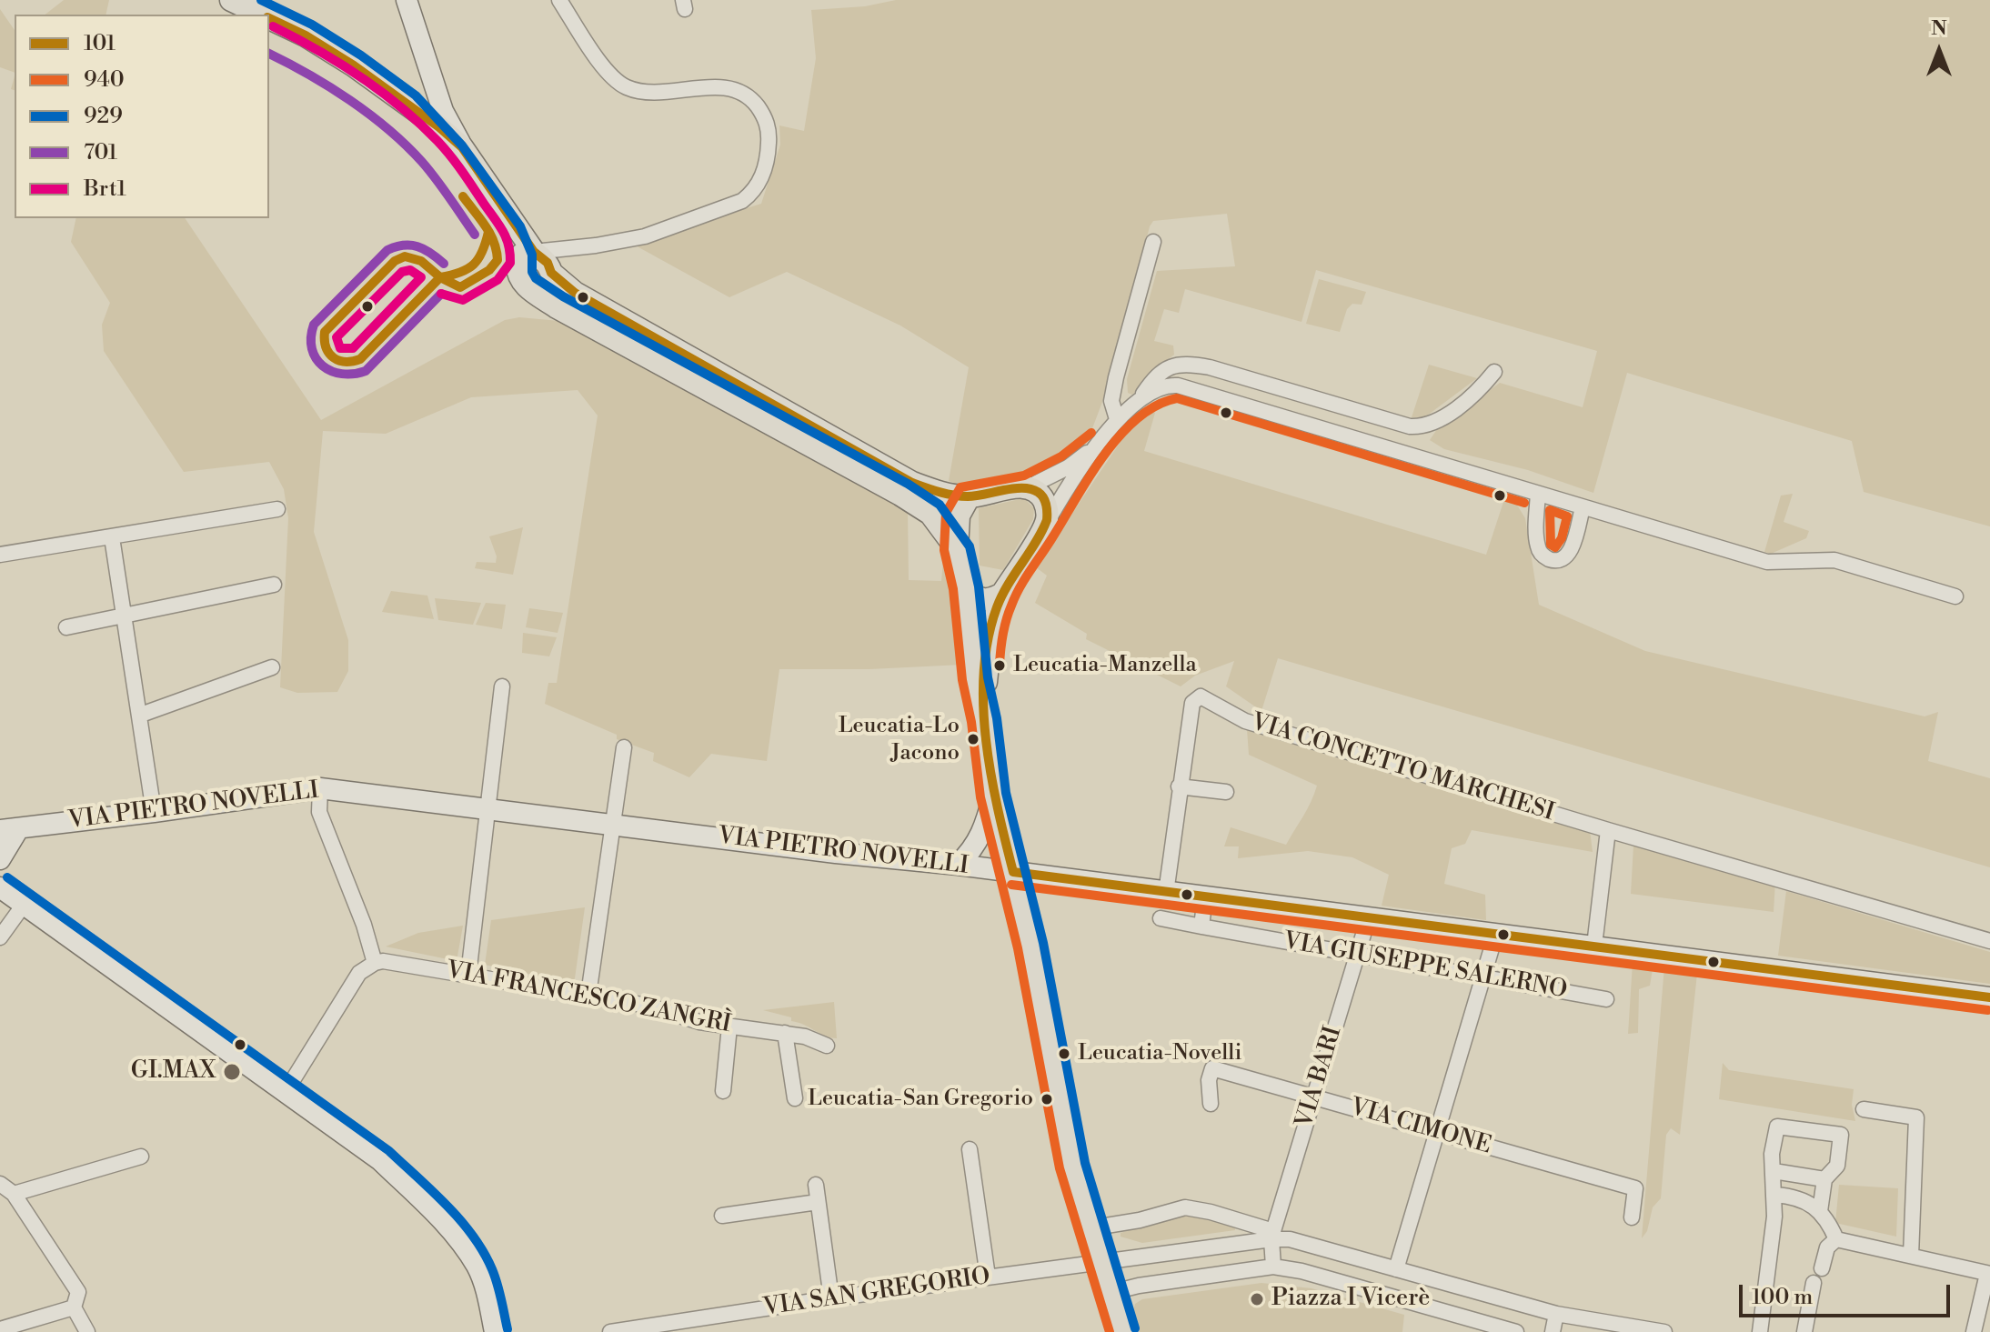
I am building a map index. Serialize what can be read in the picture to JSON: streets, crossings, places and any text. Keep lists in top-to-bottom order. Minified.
{"streets":{"main road":["VIA PIETRO NOVELLI"],"street":["VIA CONCETTO MARCHESI","VIA GIUSEPPE SALERNO","VIA FRANCESCO ZANGRÌ","VIA BARI","VIA CIMONE","VIA SAN GREGORIO"]},"crossings":[["VIA PIETRO NOVELLI","VIA BARI"],["VIA GIUSEPPE SALERNO","VIA BARI"],["VIA BARI","VIA CIMONE"],["VIA BARI","VIA SAN GREGORIO"]],"places":["Leucatia-Manzella","Leucatia-Lo Jacono","Leucatia-Novelli","GI.MAX","Leucatia-San Gregorio","Piazza I Vicerè"],"lines":["transit line 929","transit line 101","transit line Brt1","transit line 701","transit line 940"],"legend":["101","940","929","701","Brt1"],"scale_bar":"100 m","north":"top"}
